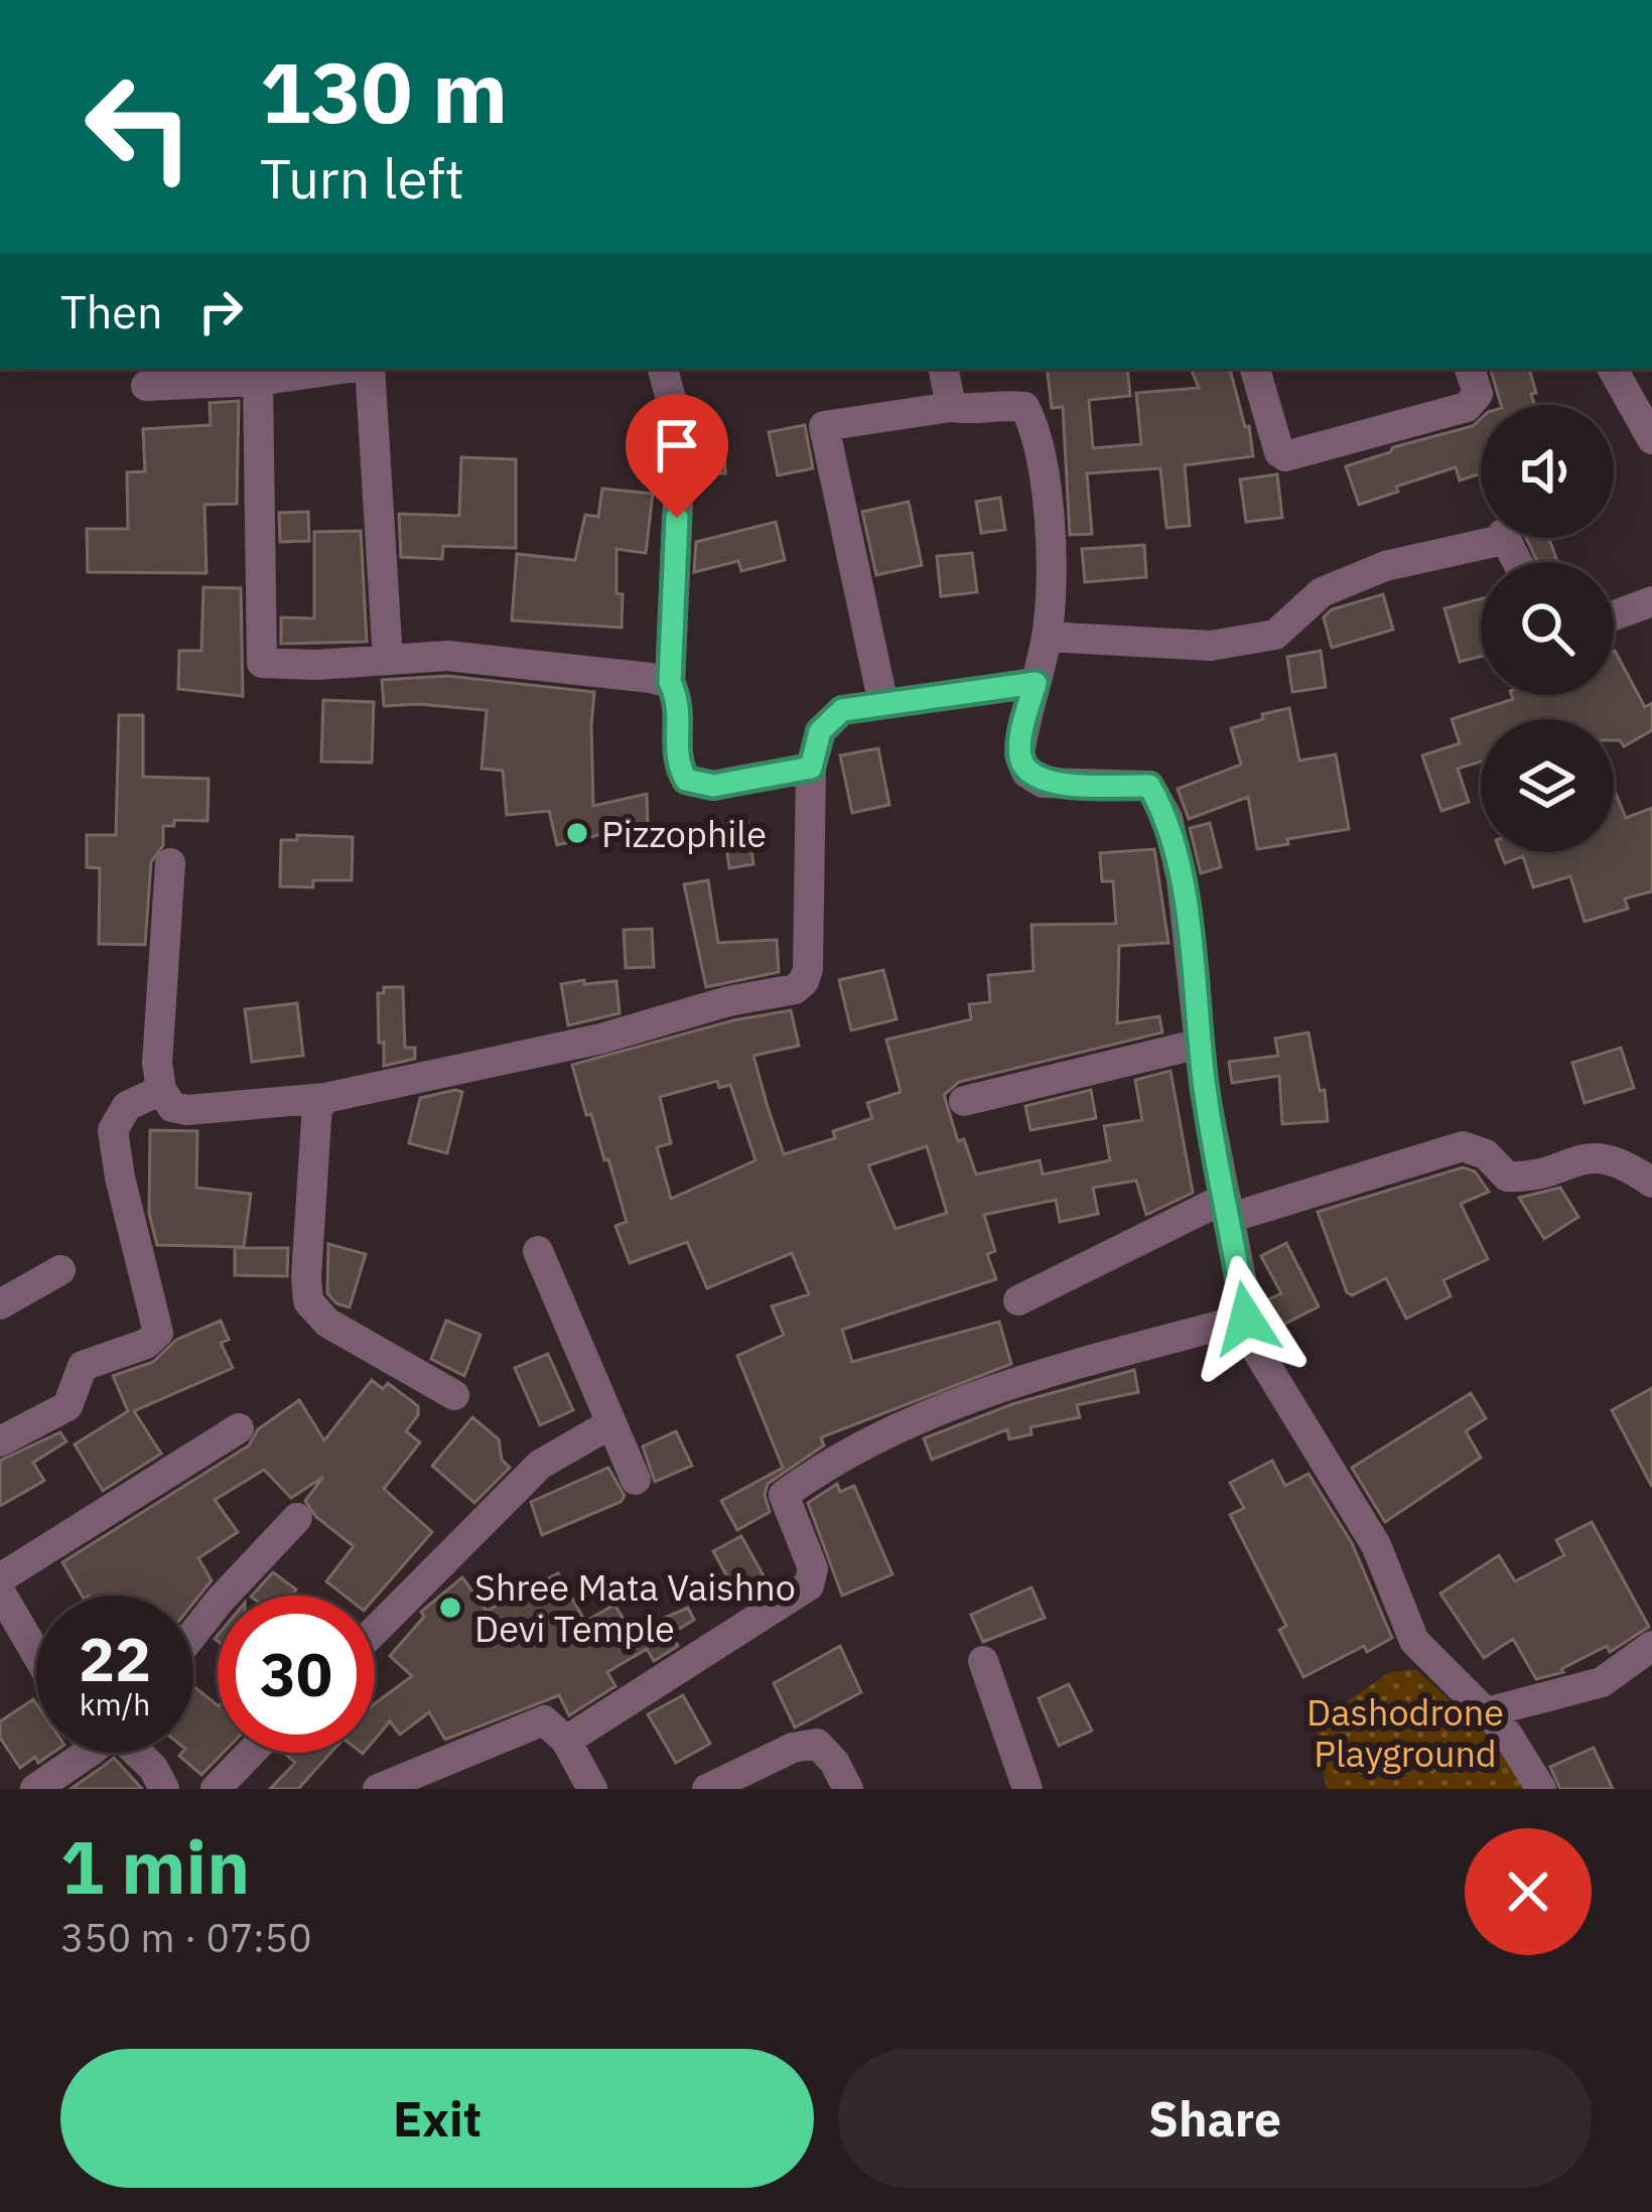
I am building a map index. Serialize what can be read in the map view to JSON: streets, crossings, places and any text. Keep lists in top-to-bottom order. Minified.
{"parks":["Dashodrone Playground"],"places":["Pizzophile","Shree Mata Vaishno Devi Temple"],"page":{"turn":["130 m","Turn left"],"then":"Then","speed":"22 km/h","limit":"30","heading":["1 min","350 m · 07:50"],"buttons":["Exit","Share"]}}
